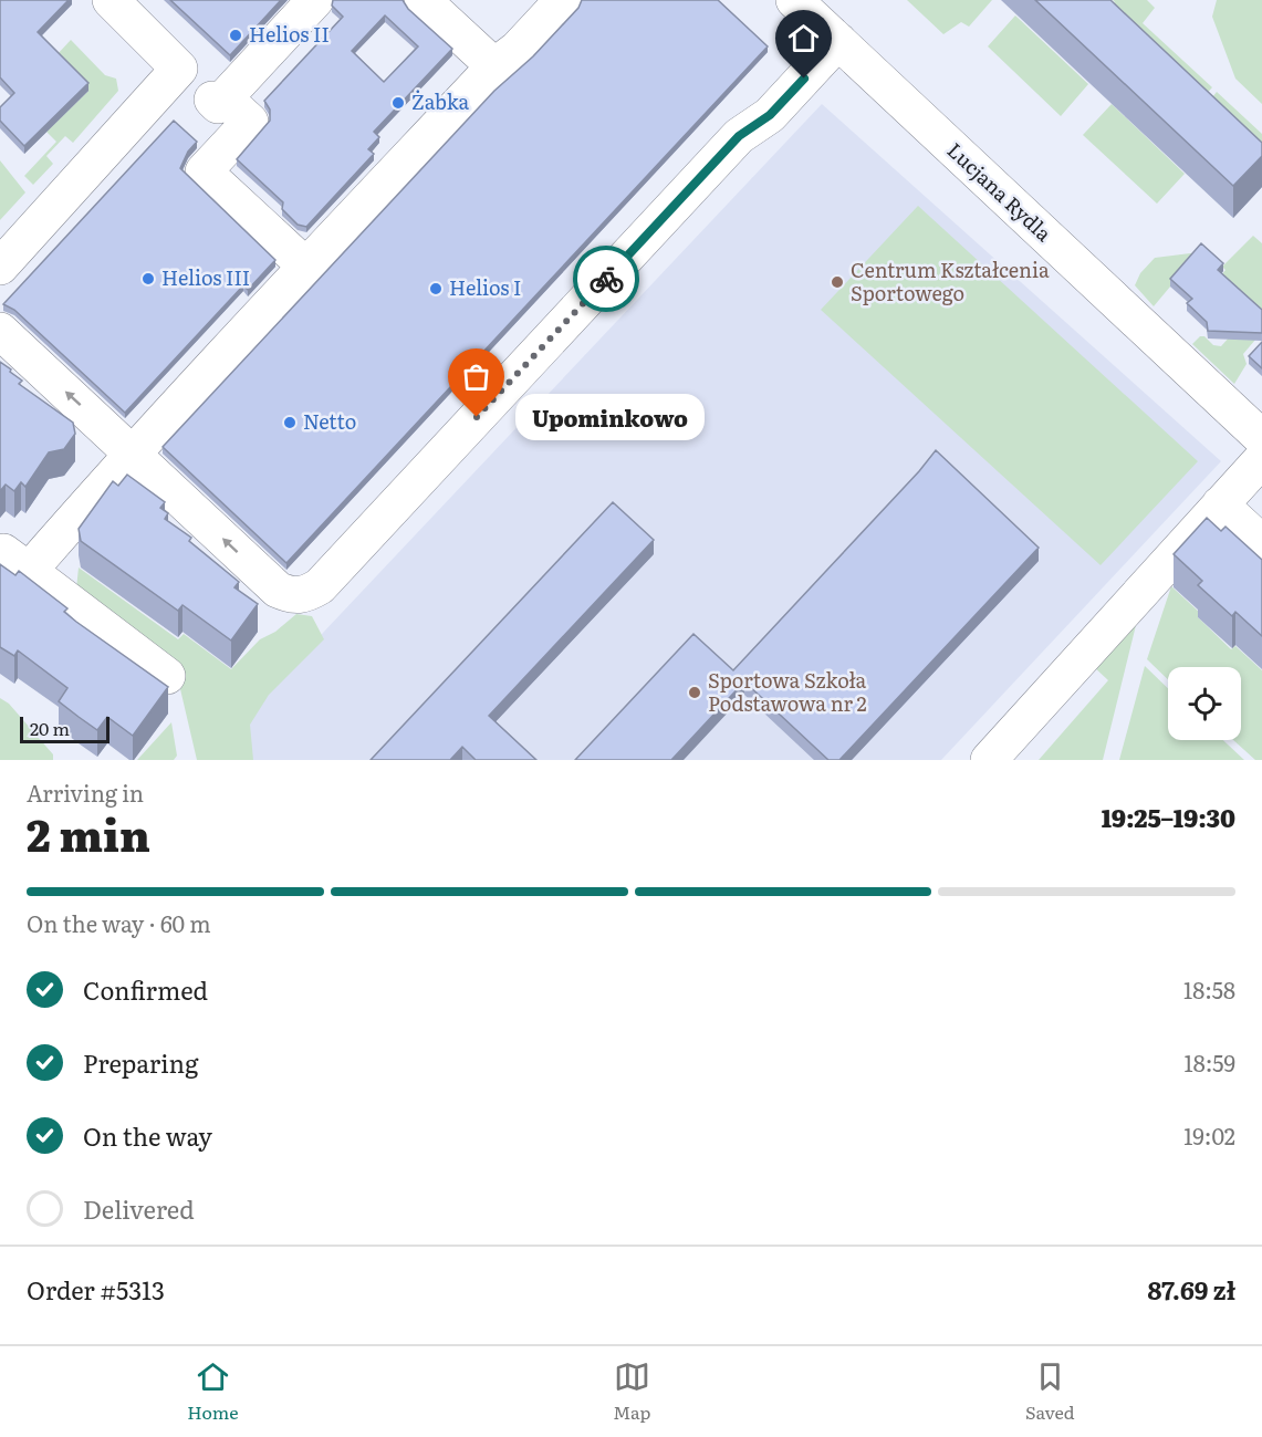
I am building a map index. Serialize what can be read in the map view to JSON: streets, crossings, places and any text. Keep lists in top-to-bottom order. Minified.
{"streets":{"street":["Lucjana Rydla"]},"places":["Helios II","Żabka","Helios III","Centrum Kształcenia Sportowego","Helios I","Upominkowo","Netto","Sportowa Szkoła Podstawowa nr 2"],"scale_bar":"20 m","page":{"bubble":"Upominkowo","scale":"20 m","heading":["2 min","Arriving in","19:25–19:30"],"panel":["Order #5313","87.69 zł"],"bar":"On the way · 60 m","list":[["Confirmed","18:58"],["Preparing","18:59"],["On the way","19:02"],"Delivered"],"tabs":["Home","Map","Saved"]}}
